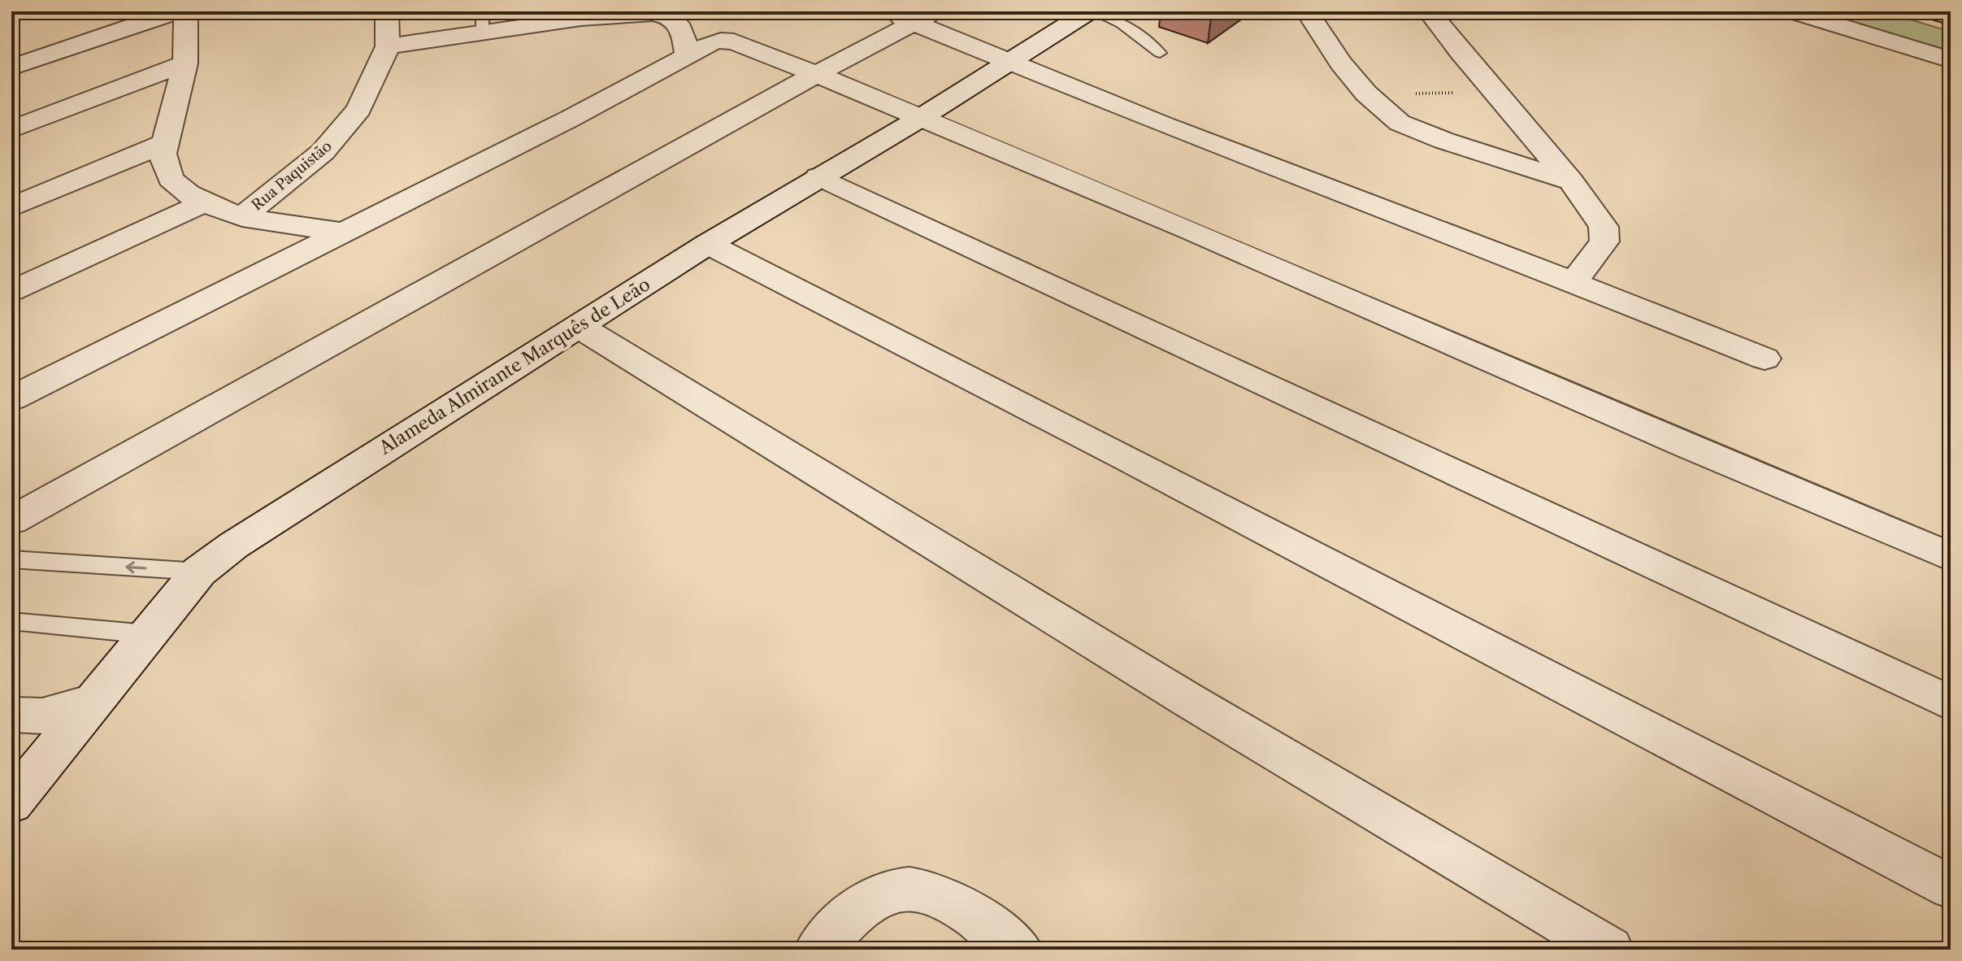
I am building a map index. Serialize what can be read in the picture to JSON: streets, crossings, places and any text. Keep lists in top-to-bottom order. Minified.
{"streets":{"street":["Rua Paquistão","Alameda Almirante Marquês de Leão"]}}
